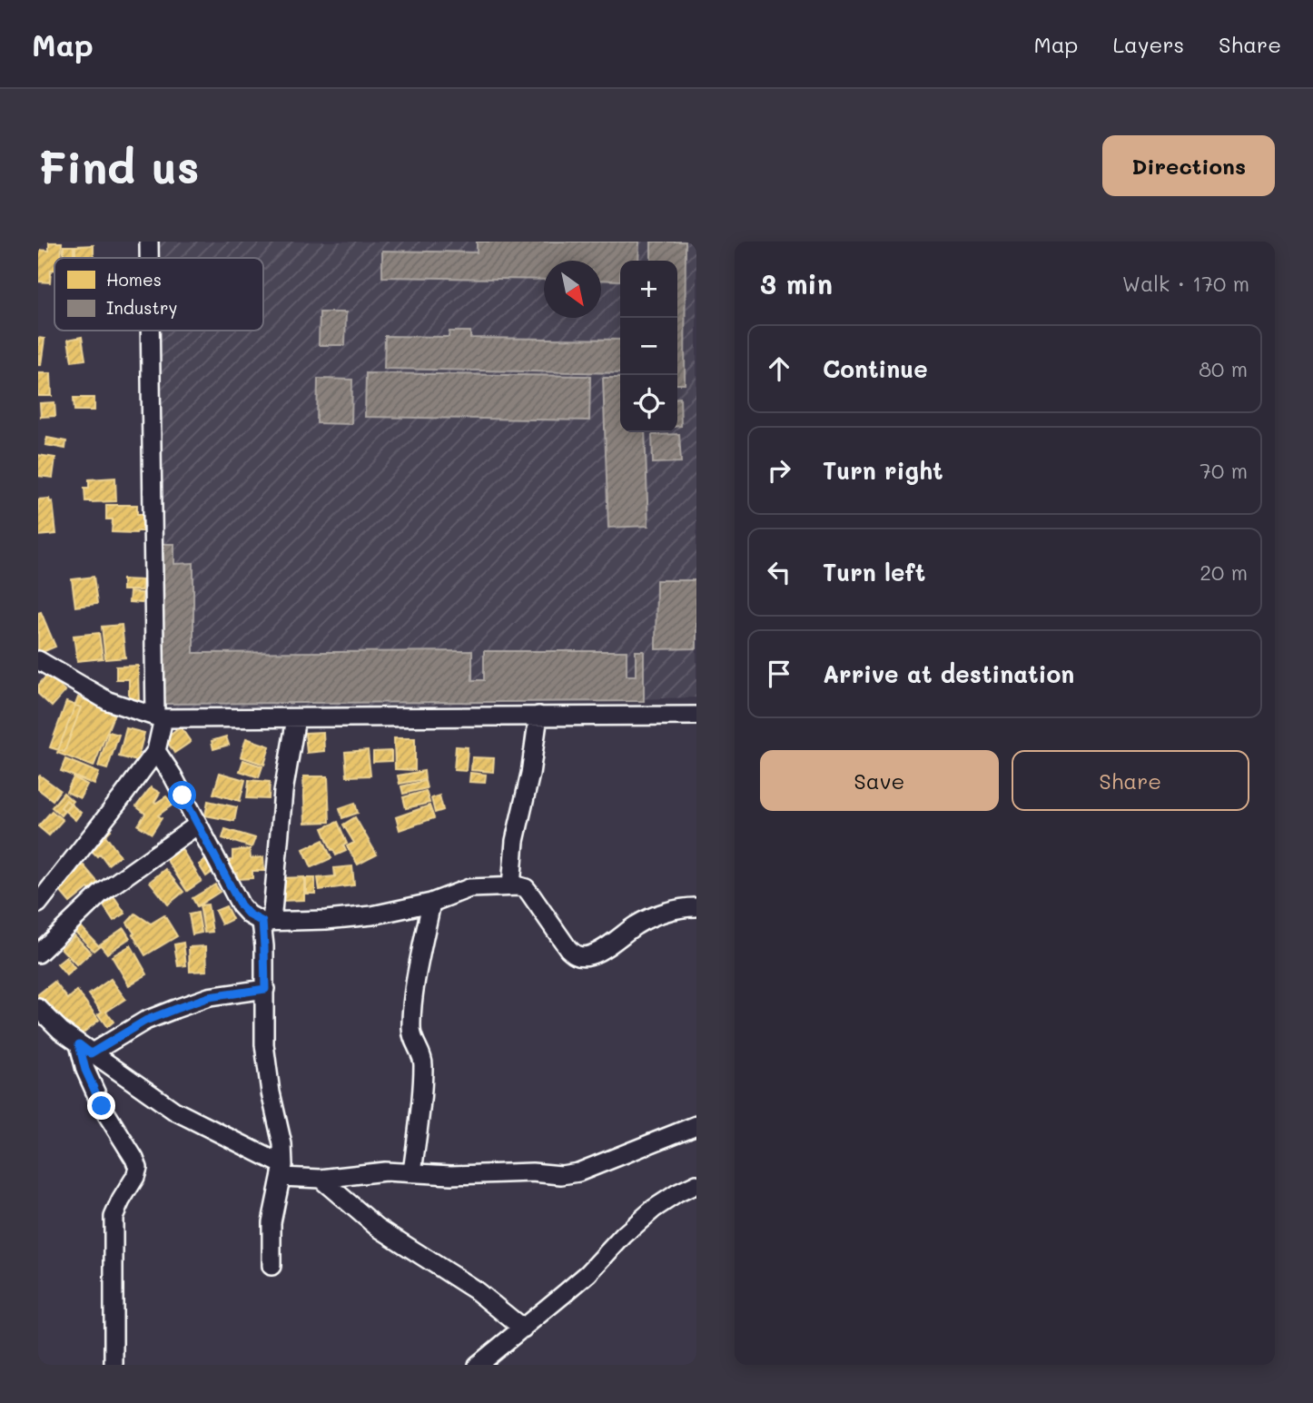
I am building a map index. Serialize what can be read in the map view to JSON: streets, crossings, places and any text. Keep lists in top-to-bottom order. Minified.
{"legend":["Homes","Industry"],"north":"bottom right","page":{"header":"Map","nav":["Map","Layers","Share"],"buttons":["Directions",["Save","Share"]],"title":"Find us","heading":["3 min","Walk · 170 m"],"map_buttons":["+","−"],"list":[["Continue","80 m"],["Turn right","70 m"],["Turn left","20 m"],"Arrive at destination"]}}
